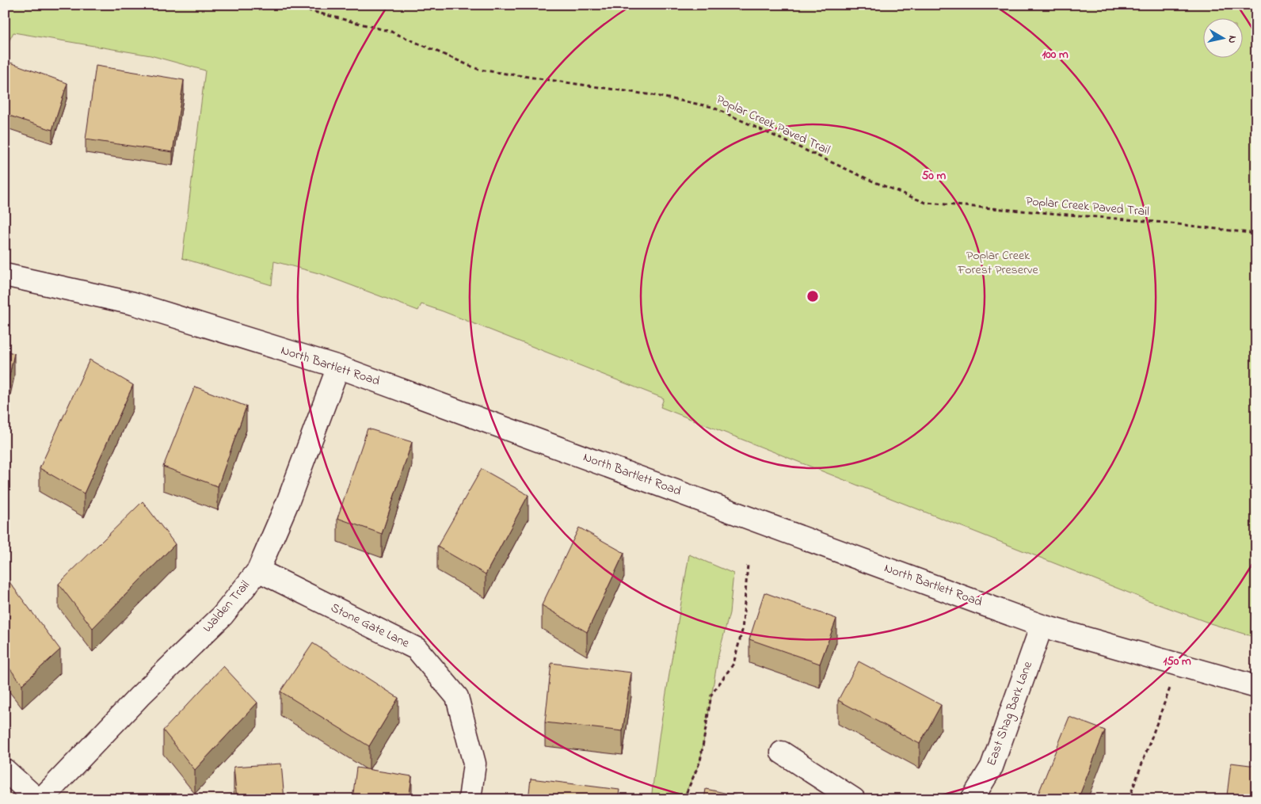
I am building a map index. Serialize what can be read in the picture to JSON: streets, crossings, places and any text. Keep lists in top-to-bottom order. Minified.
{"streets":{"street":["North Bartlett Road","Walden Trail","Stone Gate Lane","East Shag Bark Lane"],"path":["Poplar Creek Paved Trail"]},"crossings":[["North Bartlett Road","Walden Trail"],["North Bartlett Road","East Shag Bark Lane"],["Walden Trail","Stone Gate Lane"]],"parks":["Poplar Creek Forest Preserve"],"north":"right","rings":["100 m","50 m","150 m"]}
